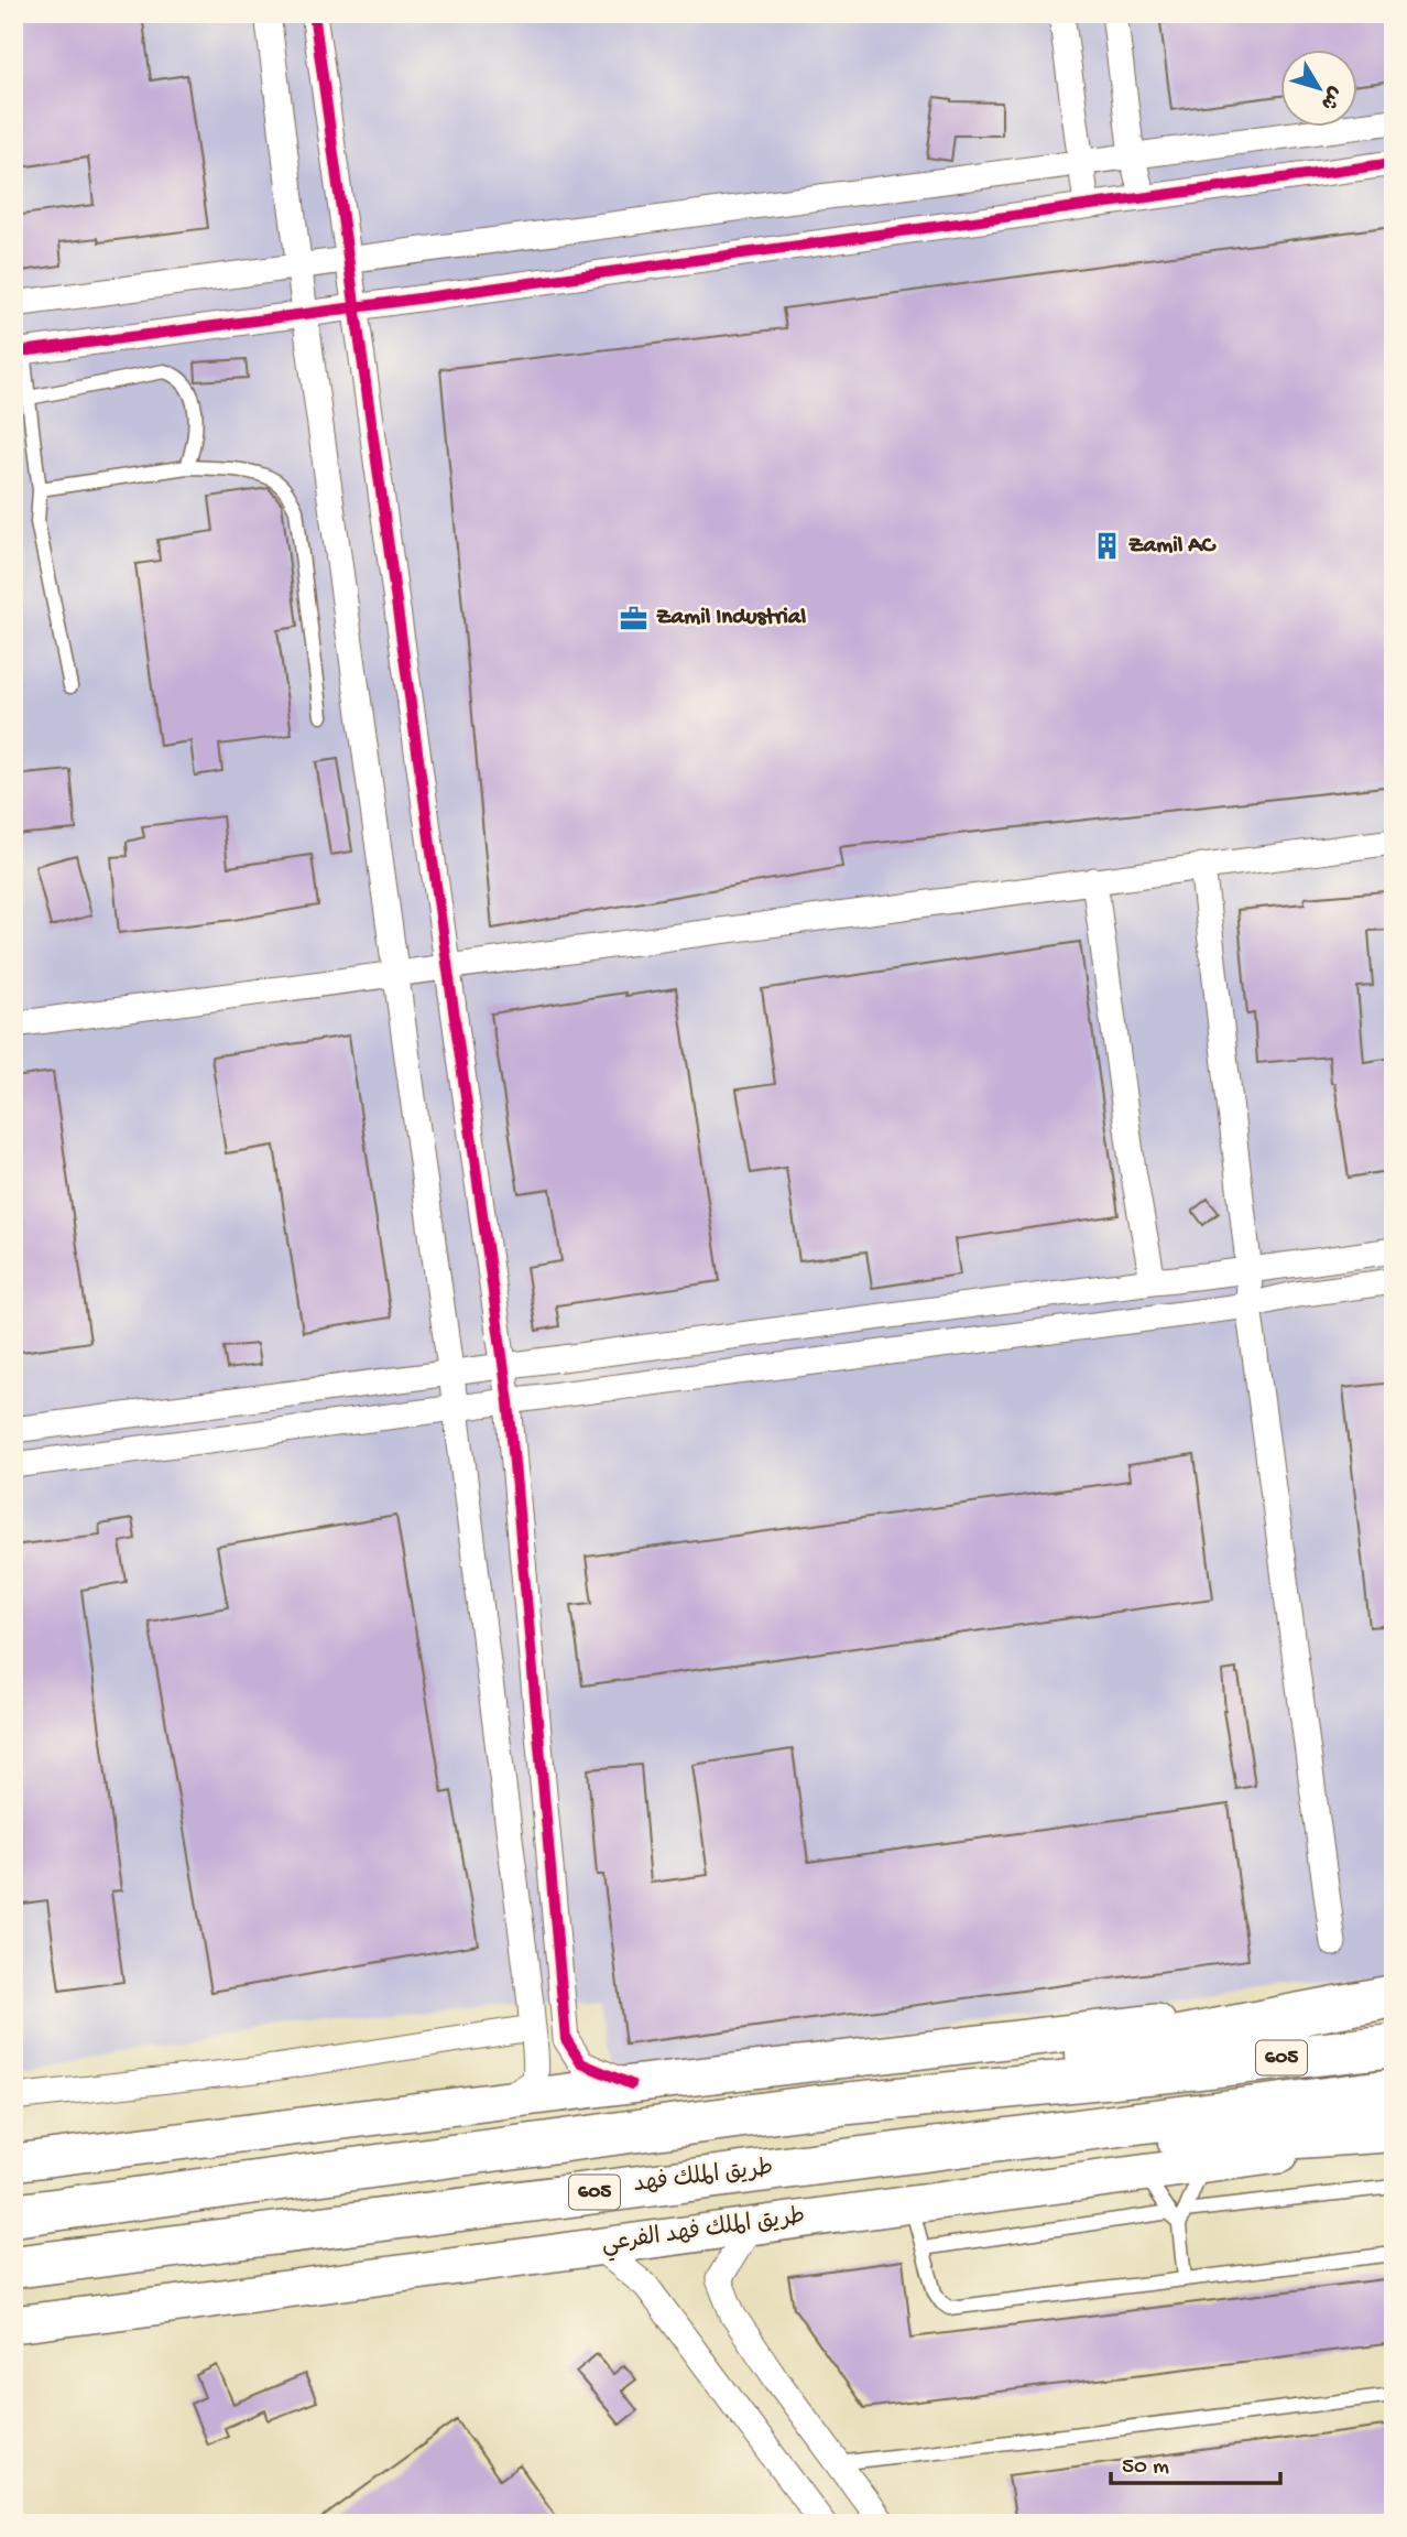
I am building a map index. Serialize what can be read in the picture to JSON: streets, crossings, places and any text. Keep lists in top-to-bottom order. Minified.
{"streets":{"highway":["605","طريق الملك فهد"],"main road":["طريق الملك فهد الفرعي"]},"places":{"building":["Zamil AC"],"office":["Zamil Industrial"]},"scale_bar":"50 m","north":"bottom right"}
